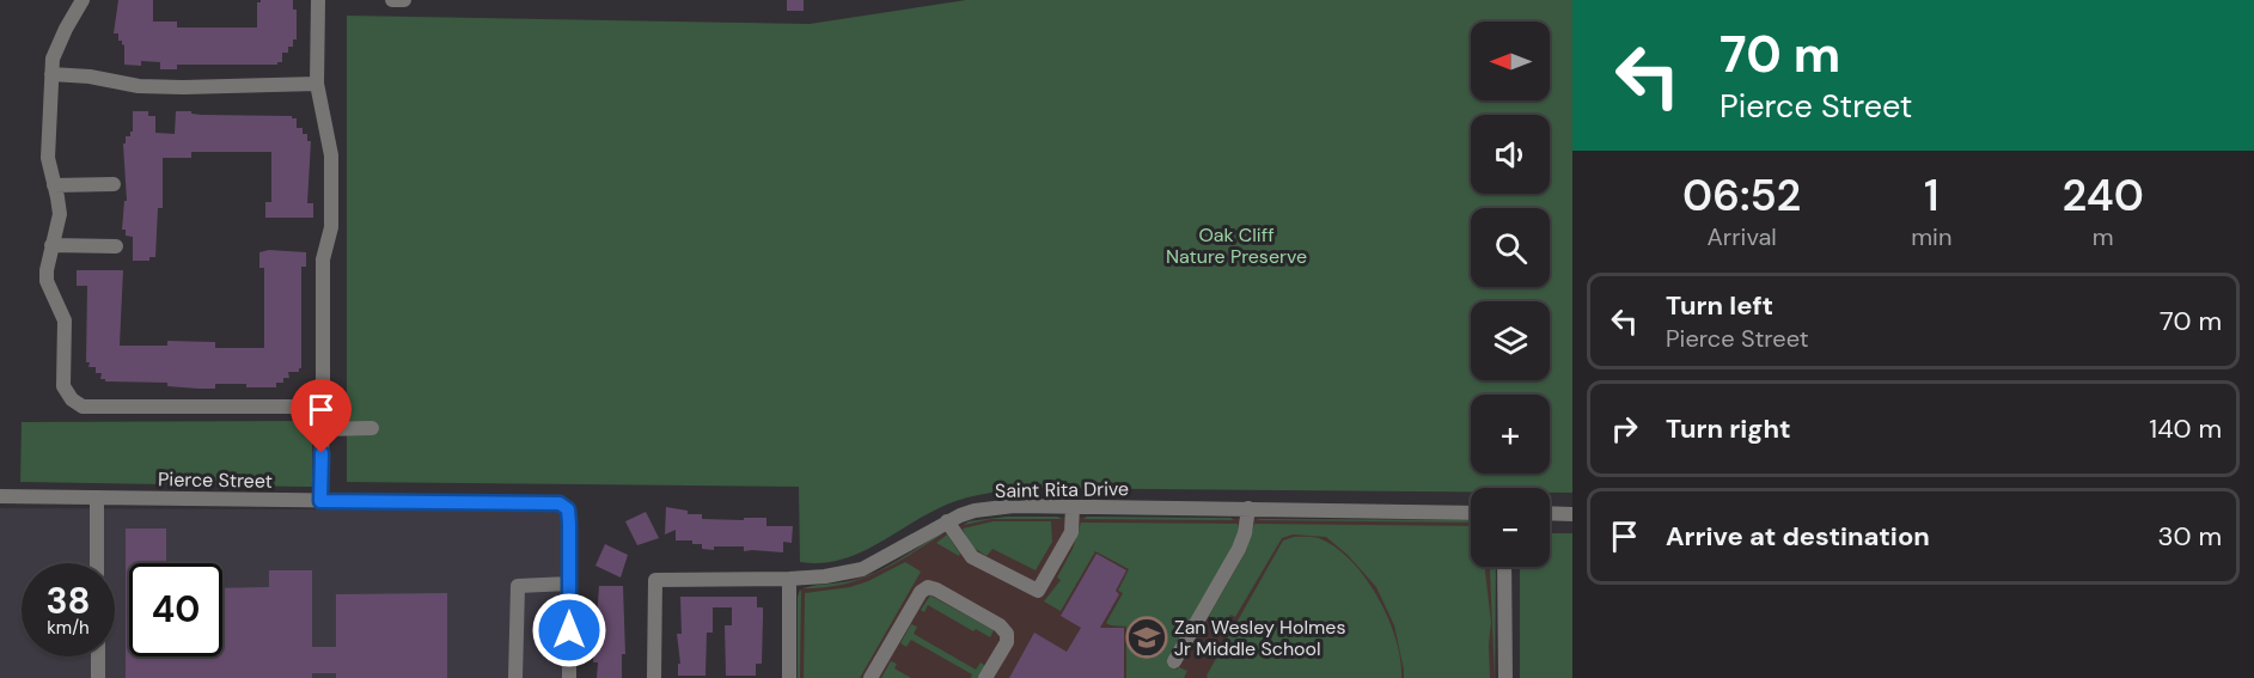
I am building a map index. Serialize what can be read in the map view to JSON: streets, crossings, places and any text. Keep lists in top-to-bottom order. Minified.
{"streets":{"street":["Pierce Street","Saint Rita Drive"]},"parks":["Oak Cliff Nature Preserve"],"places":{"school or university":["Zan Wesley Holmes Jr Middle School"]},"north":"left","page":{"turn":["70 m","Pierce Street"],"map_buttons":["+","−"],"eta":["06:52","Arrival","1","min","240","m"],"list":[{"name":"Turn left","note":"Pierce Street","value":"70 m"},{"name":"Turn right","value":"140 m"},{"name":"Arrive at destination","value":"30 m"}],"speed":"38 km/h","limit":"40"}}
